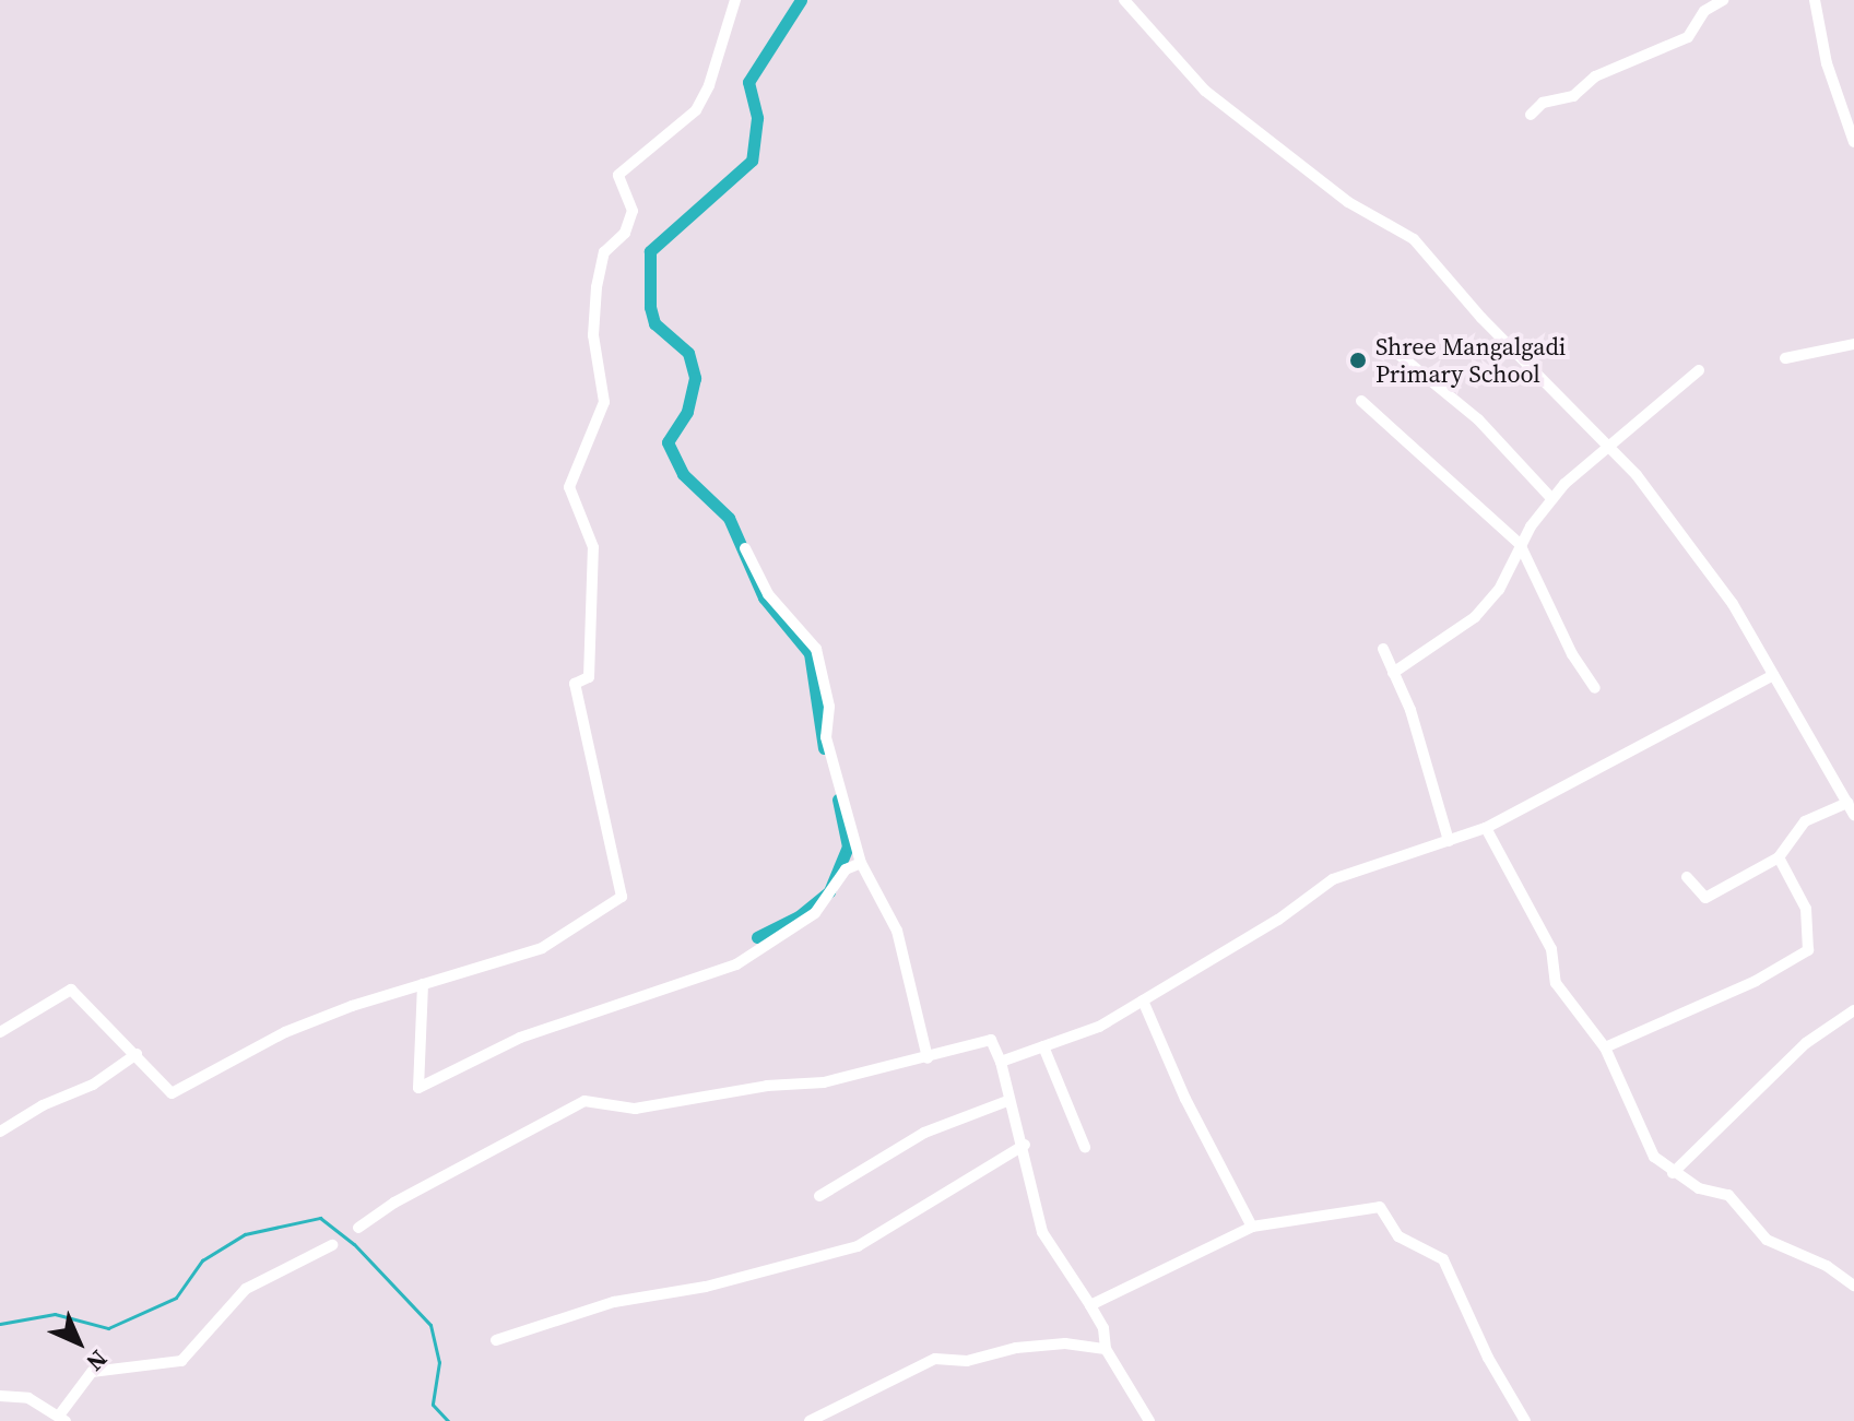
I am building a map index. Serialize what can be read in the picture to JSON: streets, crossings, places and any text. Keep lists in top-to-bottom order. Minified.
{"places":["Shree Mangalgadi Primary School"],"north":"bottom right"}
